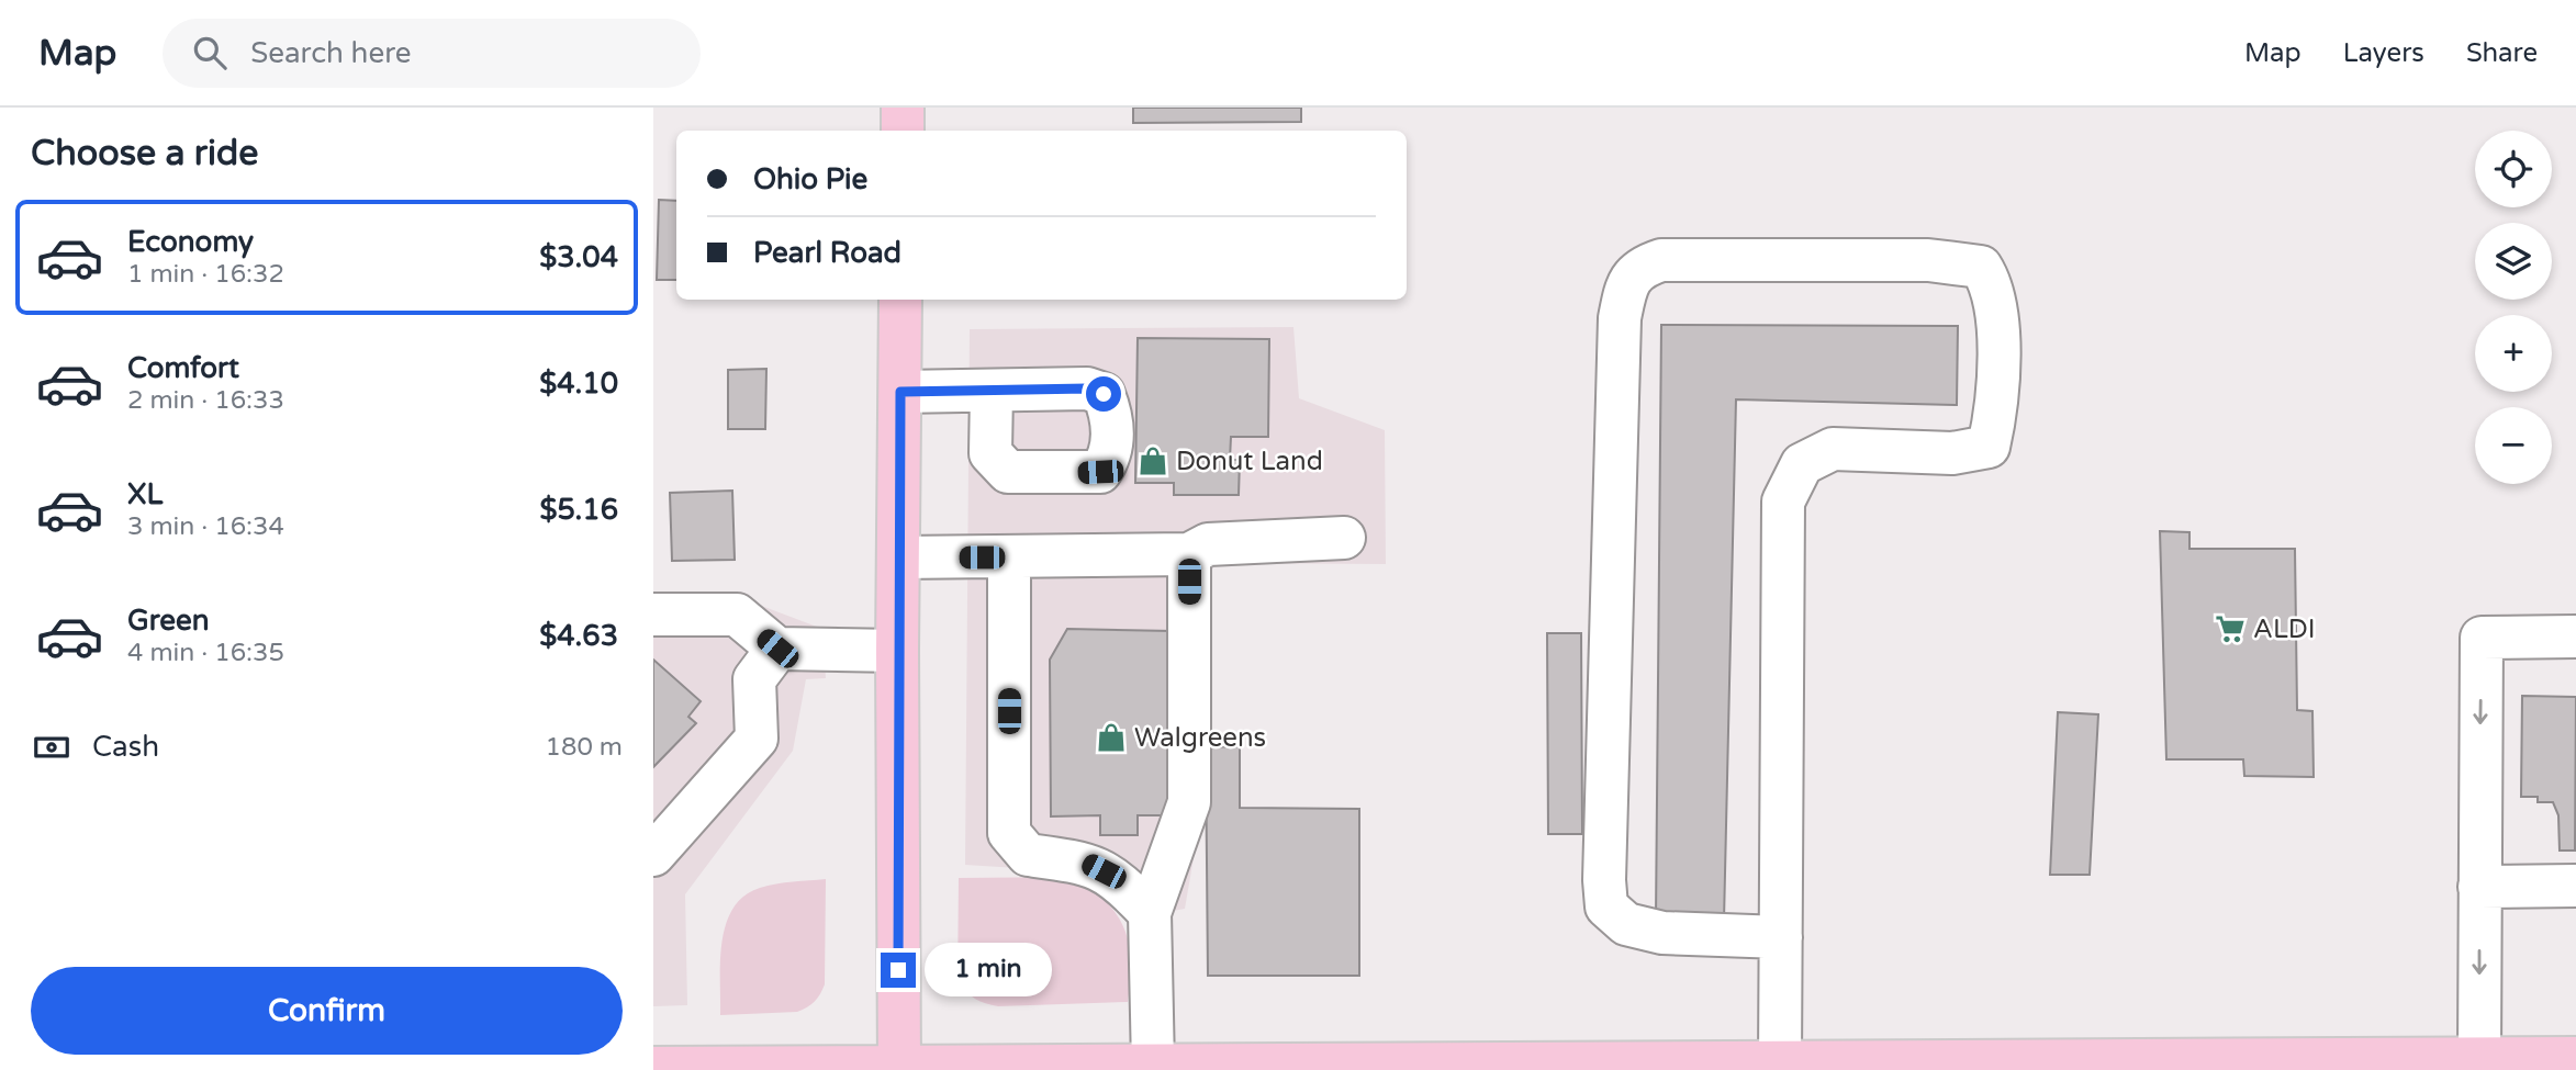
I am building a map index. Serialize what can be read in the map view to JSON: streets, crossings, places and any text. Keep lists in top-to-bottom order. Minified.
{"places":{"shop":["Donut Land","Walgreens"],"supermarket":["ALDI"]},"page":{"header":"Map","search":"Search here","nav":["Map","Layers","Share"],"heading":"Choose a ride","map_buttons":["+","−"],"banner":["Ohio Pie","Pearl Road"],"list":[{"name":"Economy","note":"1 min · 16:32","value":"$3.04"},{"name":"Comfort","note":"2 min · 16:33","value":"$4.10"},{"name":"XL","note":"3 min · 16:34","value":"$5.16"},{"name":"Green","note":"4 min · 16:35","value":"$4.63"}],"pay":["Cash","180 m"],"bubble":"1 min","buttons":"Confirm"}}
